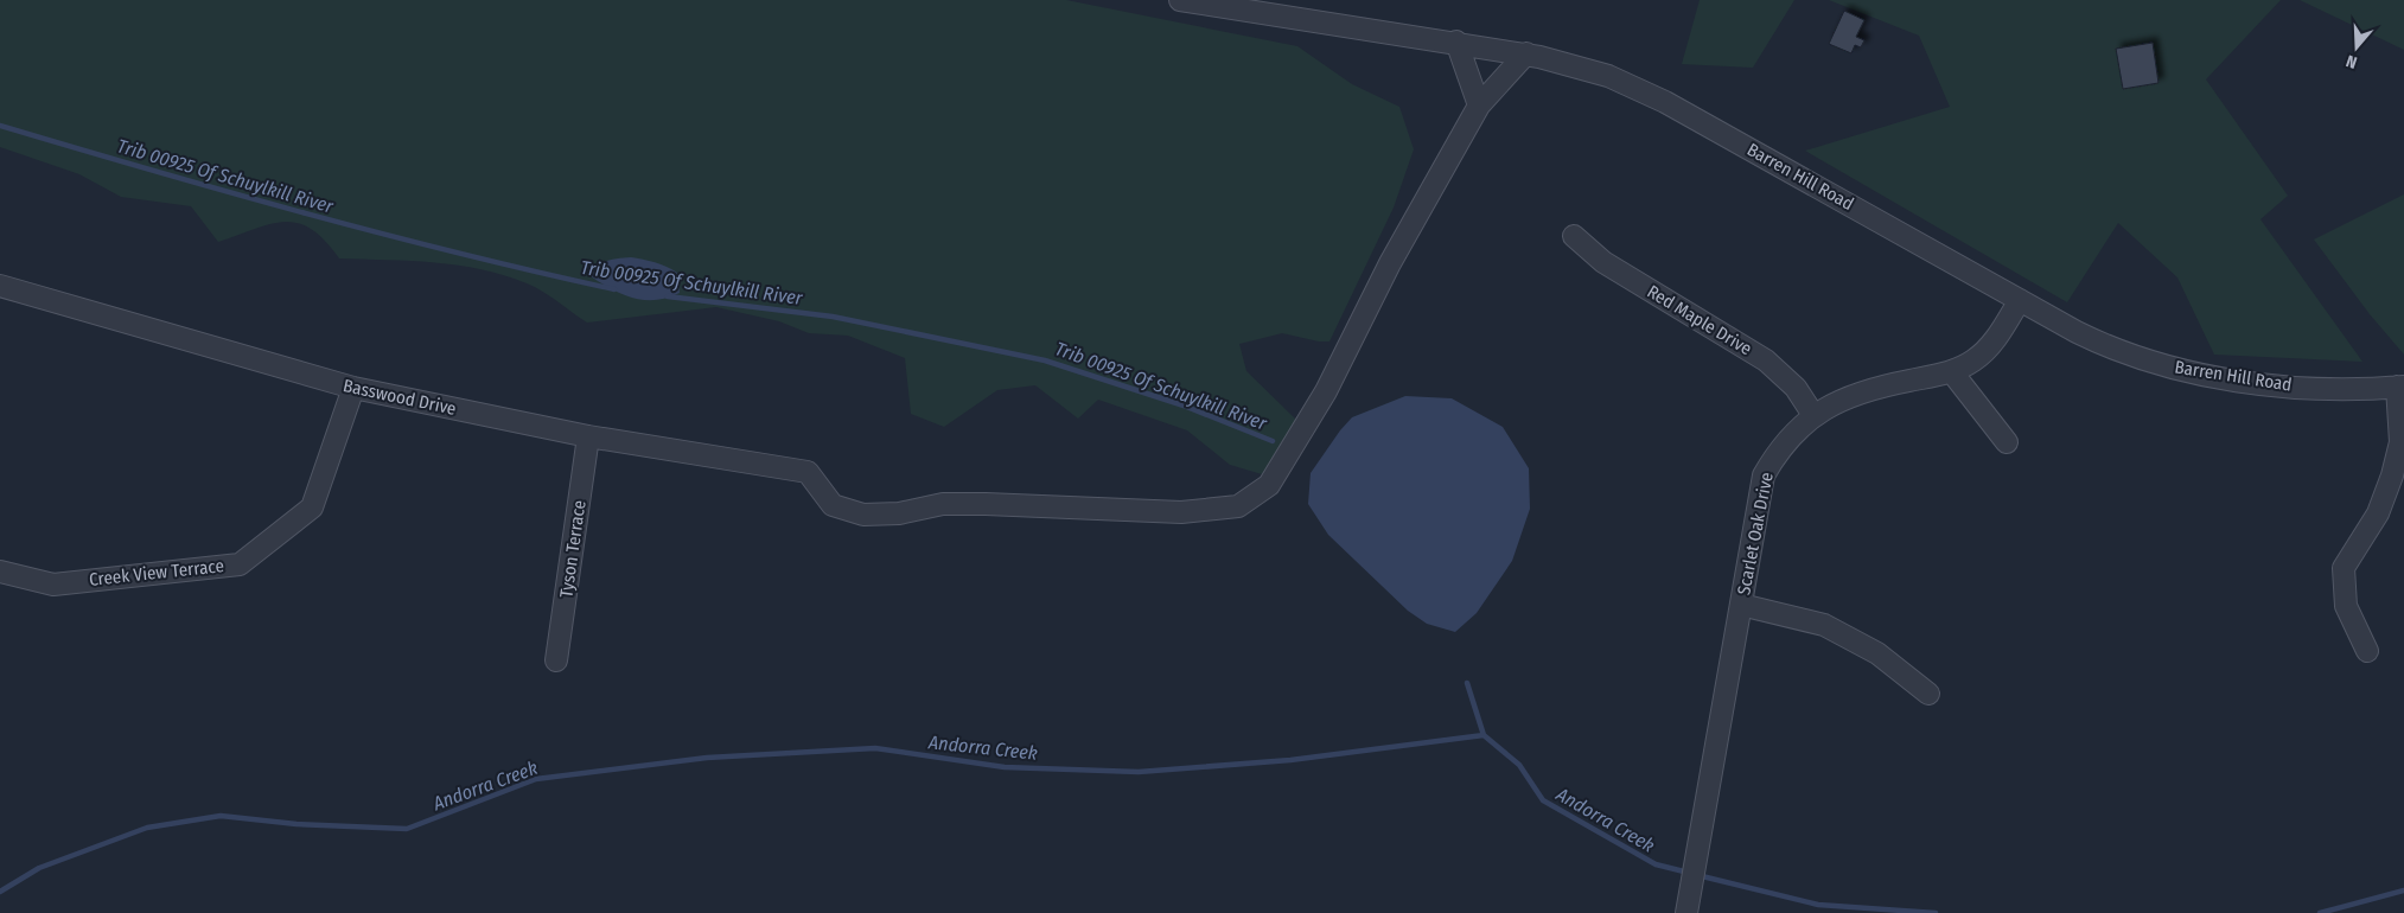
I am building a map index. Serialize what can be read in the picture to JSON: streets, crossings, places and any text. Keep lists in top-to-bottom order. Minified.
{"streets":{"street":["Barren Hill Road","Red Maple Drive","Basswood Drive","Scarlet Oak Drive","Tyson Terrace","Creek View Terrace"]},"crossings":[["Barren Hill Road","Scarlet Oak Drive"],["Red Maple Drive","Scarlet Oak Drive"],["Basswood Drive","Tyson Terrace"],["Basswood Drive","Creek View Terrace"]],"water":["Trib 00925 Of Schuylkill River","Andorra Creek"],"north":"bottom"}
